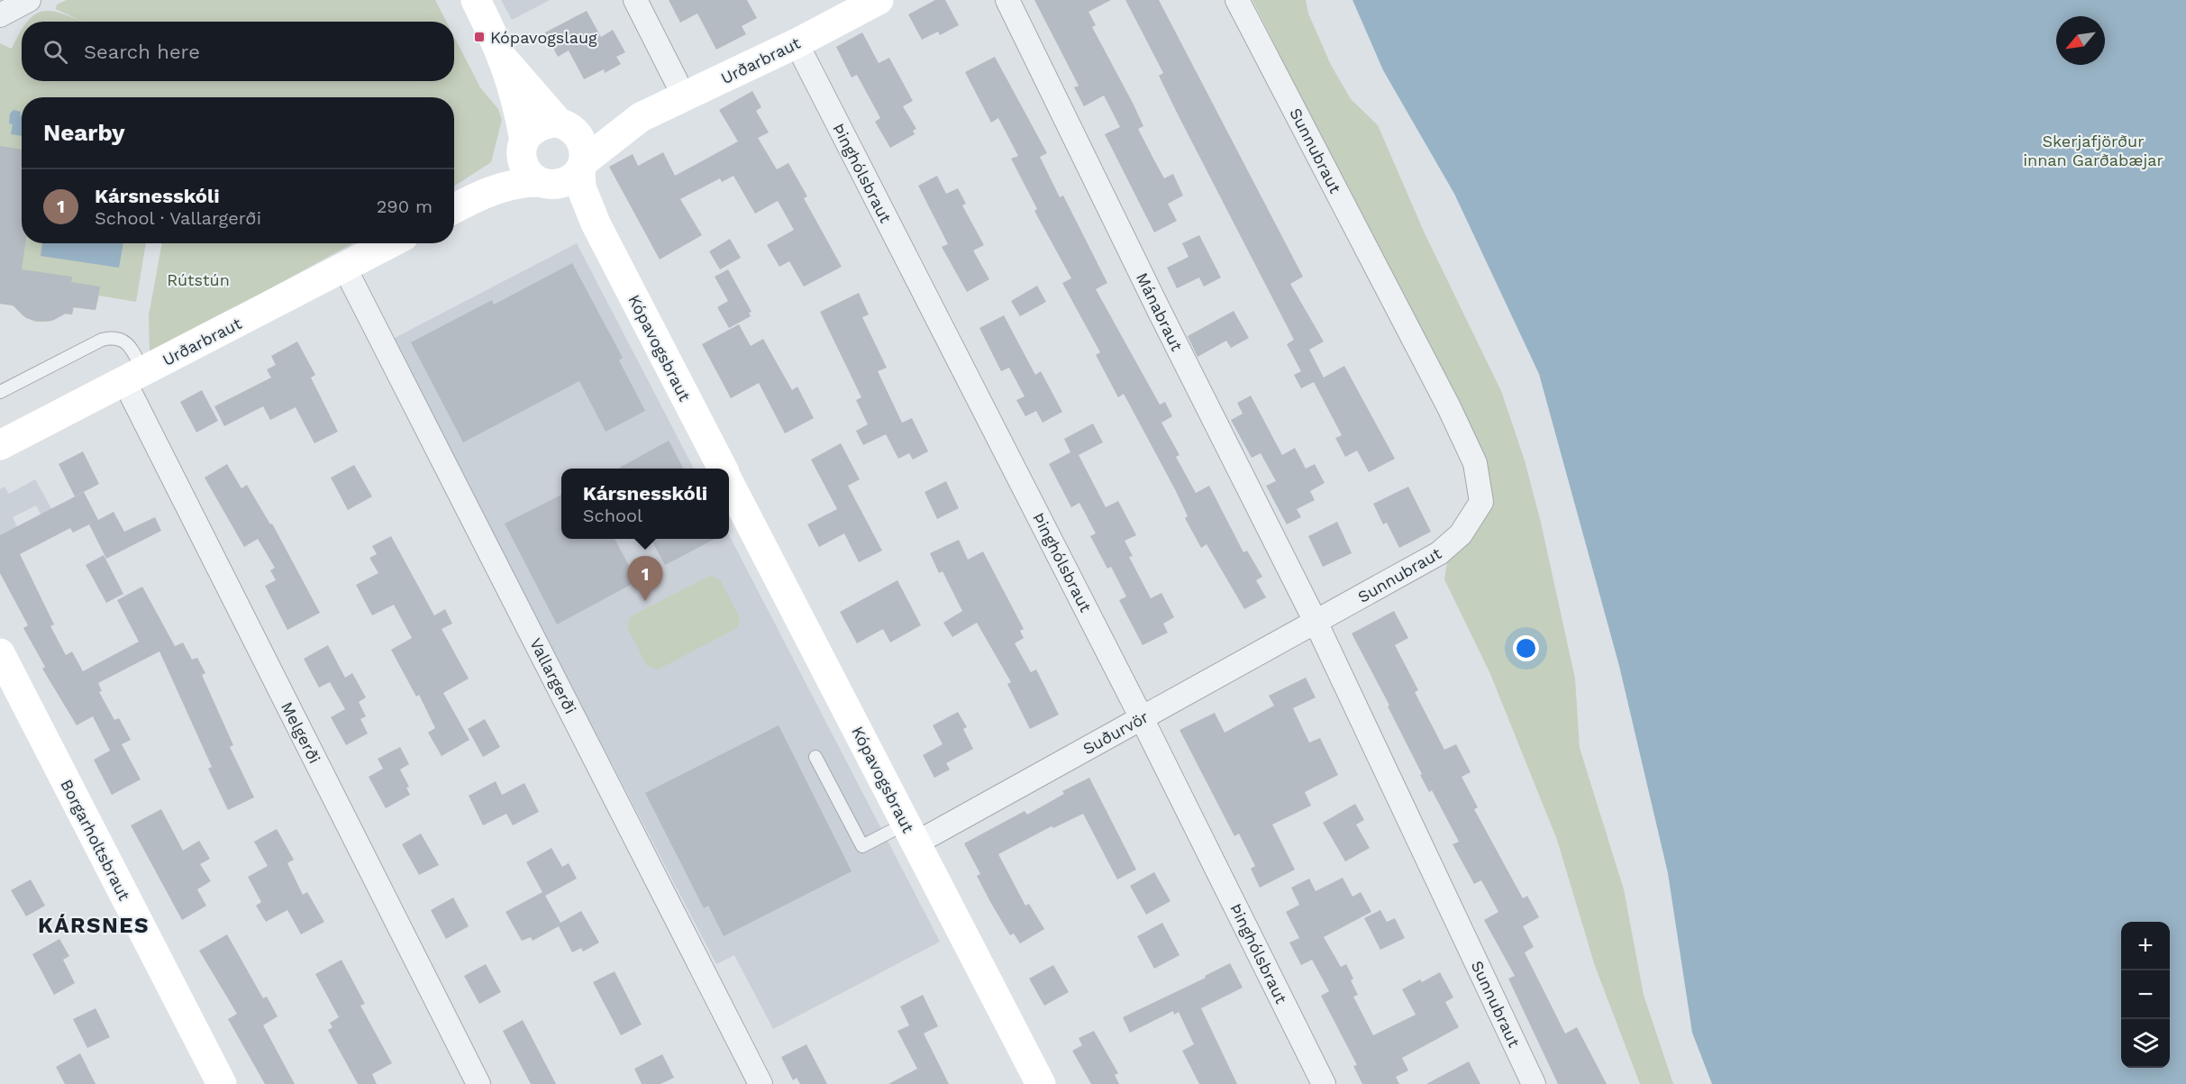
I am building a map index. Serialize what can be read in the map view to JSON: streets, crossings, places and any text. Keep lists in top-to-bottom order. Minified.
{"streets":{"street":["Urðarbraut","Sunnubraut","Þinghólsbraut","Mánabraut","Kópavogsbraut","Vallargerði","Melgerði","Suðurvör","Borgarholtsbraut"]},"crossings":[["Urðarbraut","Þinghólsbraut"],["Urðarbraut","Kópavogsbraut"],["Urðarbraut","Vallargerði"],["Urðarbraut","Melgerði"],["Sunnubraut","Mánabraut"],["Sunnubraut","Suðurvör"],["Þinghólsbraut","Suðurvör"],["Mánabraut","Suðurvör"],["Kópavogsbraut","Suðurvör"]],"districts":["KÁRSNES"],"parks":["Skerjafjörður innan Garðabæjar","Rútstún"],"places":{"transit":["Kópavogslaug"]},"north":"bottom left","page":{"search":"Search here","heading":"Nearby","list":[{"mark":"1","name":"Kársnesskóli","note":"School · Vallargerði","value":"290 m"}],"popup":["Kársnesskóli","School"],"pins":"1","map_buttons":["+","−"]}}
